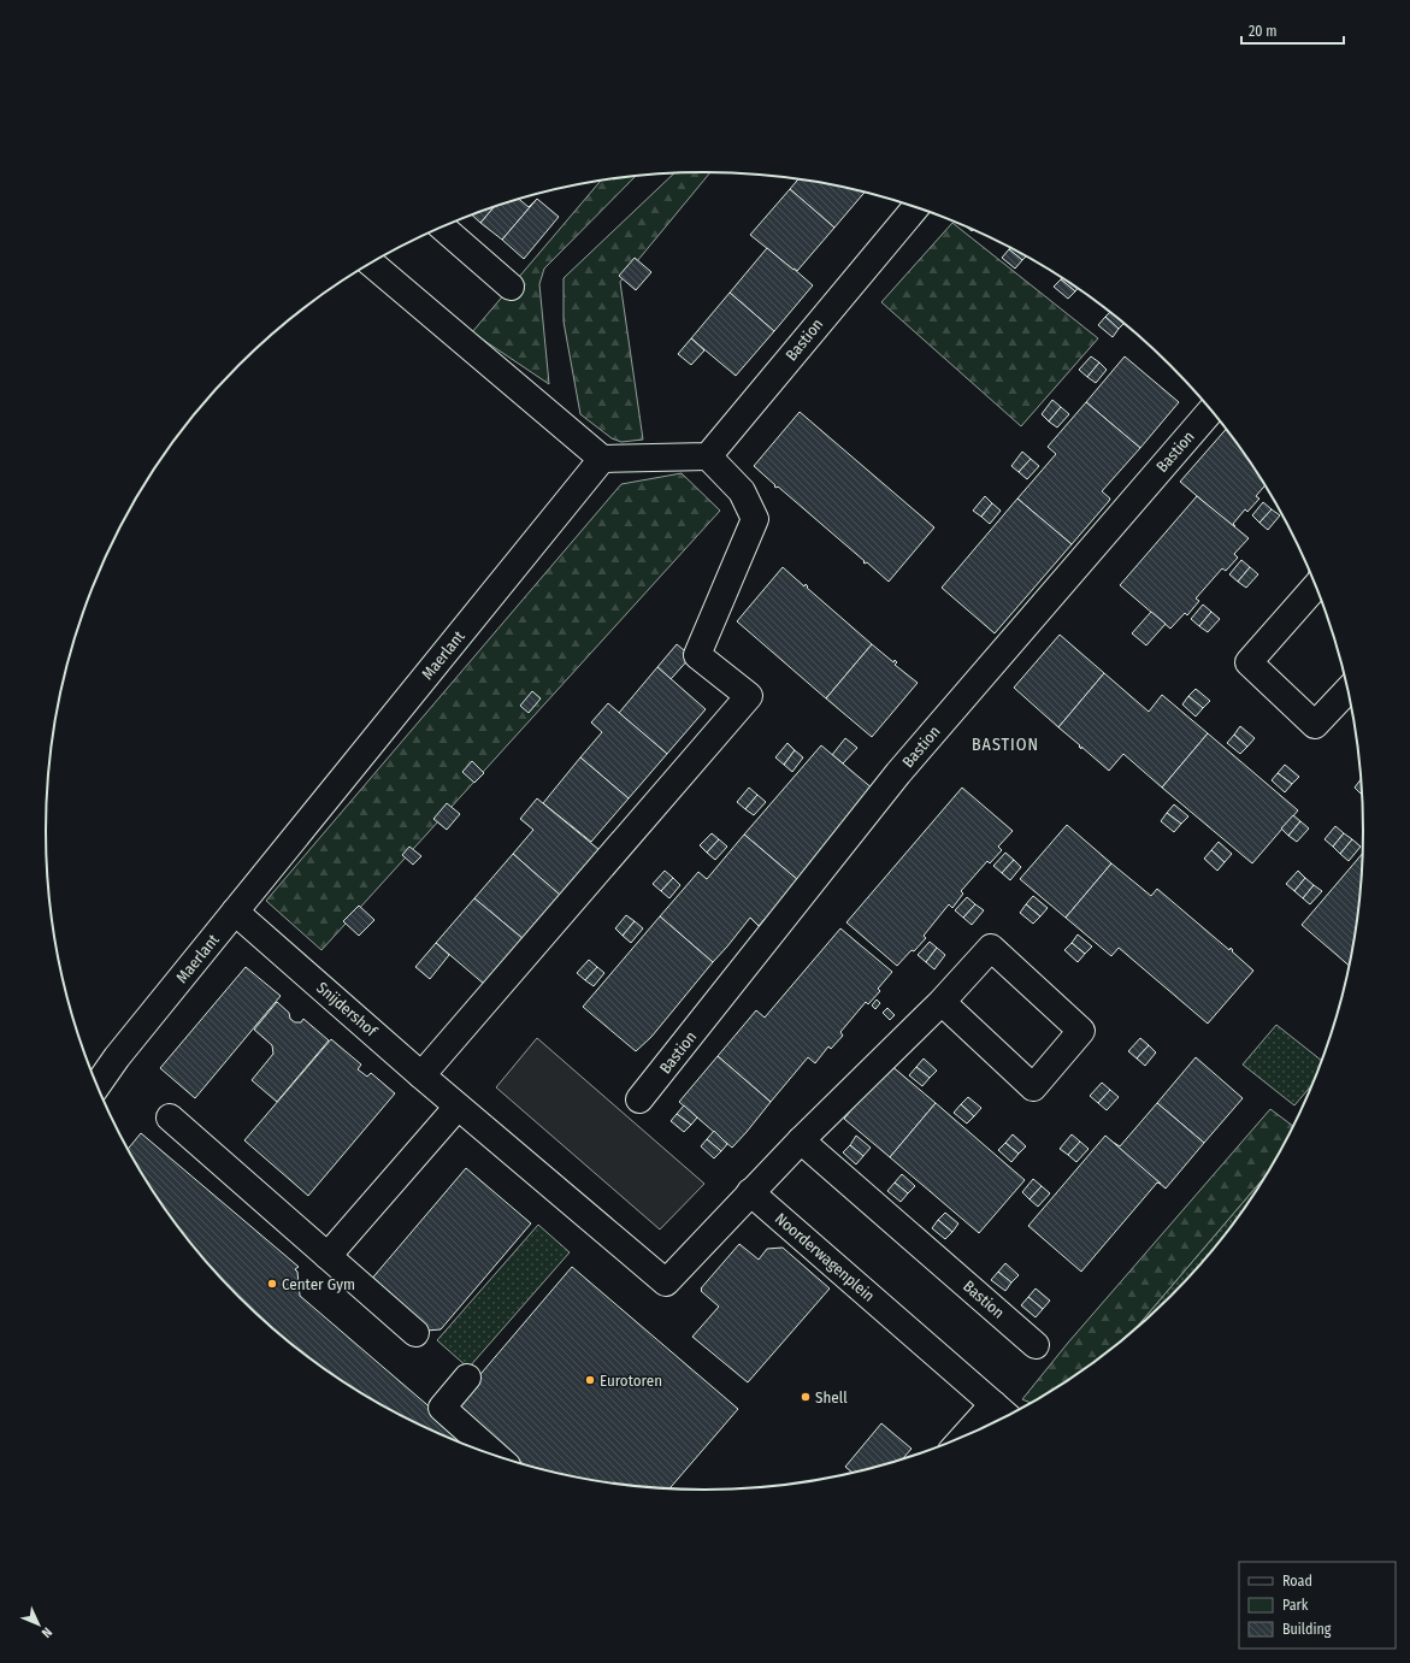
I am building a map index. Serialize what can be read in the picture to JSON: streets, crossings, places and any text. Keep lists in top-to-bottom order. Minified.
{"streets":{"street":["Bastion","Maerlant","Snijdershof","Noorderwagenplein"]},"crossings":[["Maerlant","Snijdershof"],["Snijdershof","Noorderwagenplein"]],"districts":["BASTION"],"places":["Center Gym","Eurotoren","Shell"],"legend":["Road","Park","Building"],"scale_bar":"20 m","north":"bottom right"}
